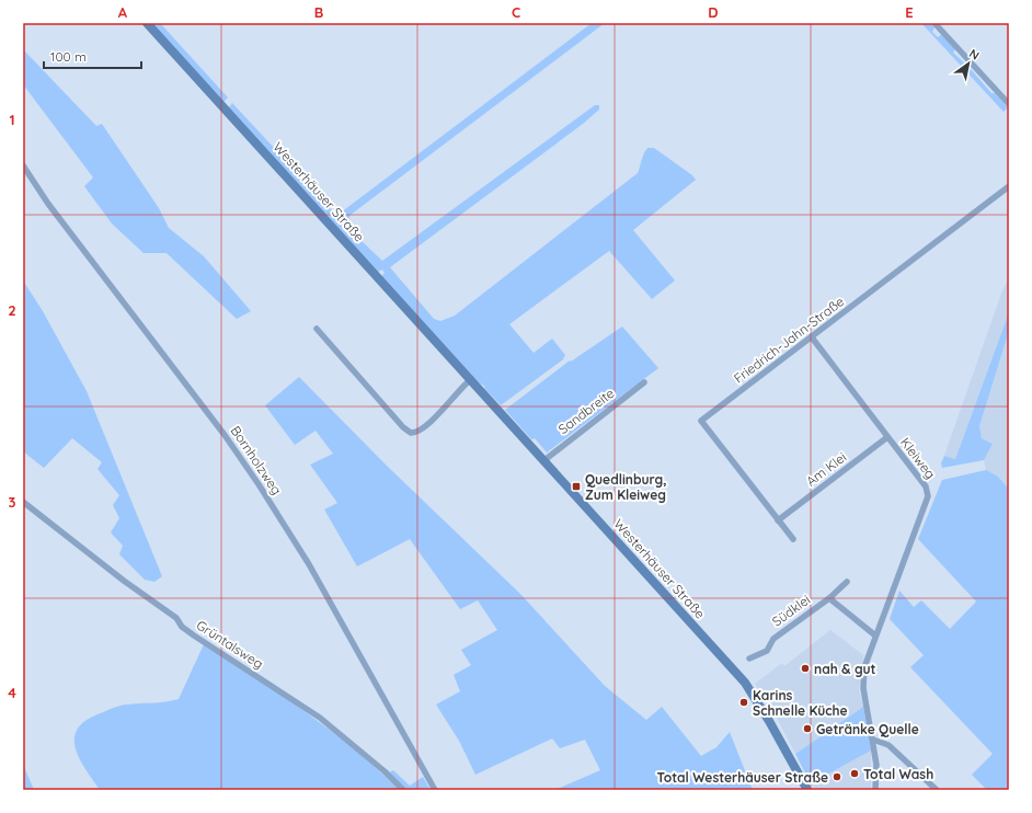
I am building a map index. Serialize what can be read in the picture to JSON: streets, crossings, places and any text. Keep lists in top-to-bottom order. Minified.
{"streets":{"main road":["Westerhäuser Straße"],"street":["Friedrich-Jahn-Straße","Sandbreite","Kleiweg","Bornholzweg","Am Klei","Südklei","Grüntalsweg"]},"crossings":[["Westerhäuser Straße","Sandbreite"],["Friedrich-Jahn-Straße","Kleiweg"],["Friedrich-Jahn-Straße","Am Klei"],["Kleiweg","Am Klei"],["Kleiweg","Südklei"]],"places":{"transit":["Quedlinburg, Zum Kleiweg"],"other":["nah & gut","Karins Schnelle Küche","Getränke Quelle","Total Wash","Total Westerhäuser Straße"]},"scale_bar":"100 m","north":"top right","grid":{"columns":["A","B","C","D","E"],"rows":["1","2","3","4"]}}
